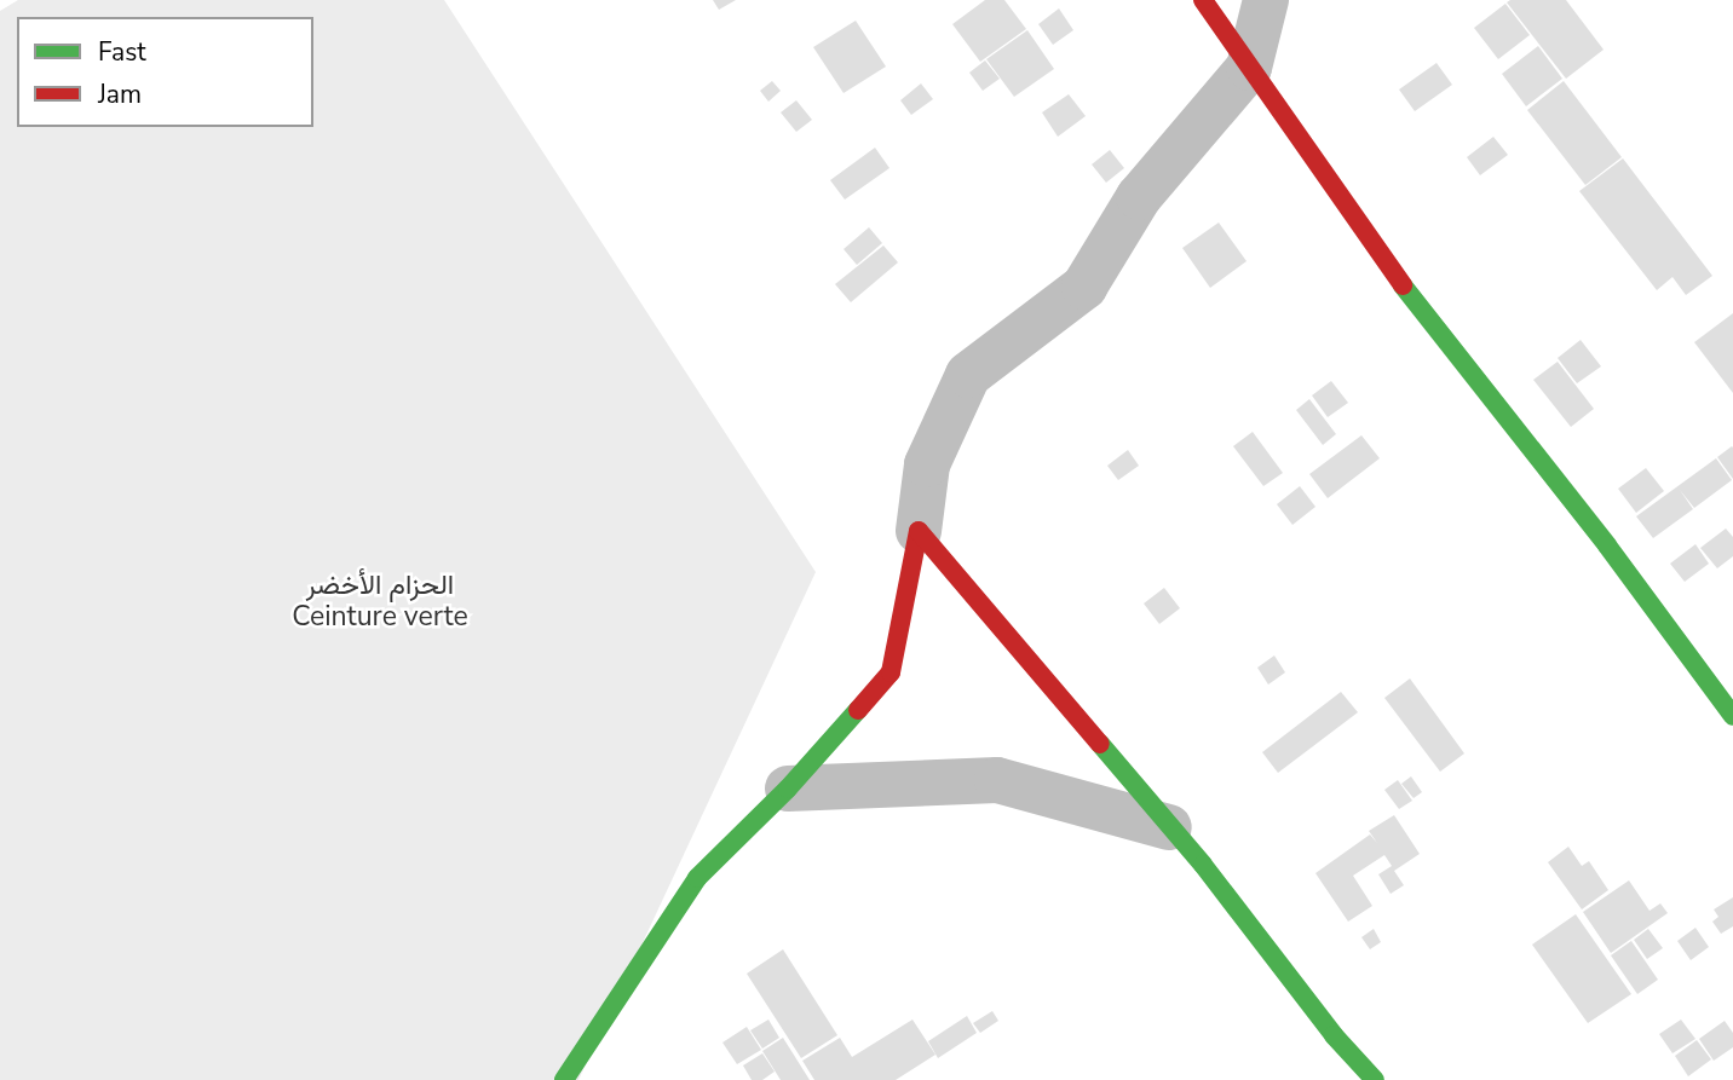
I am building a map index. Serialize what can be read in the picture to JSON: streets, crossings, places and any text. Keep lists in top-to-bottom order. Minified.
{"parks":["الحزام الأخضر Ceinture verte"],"legend":["Fast","Jam"]}
